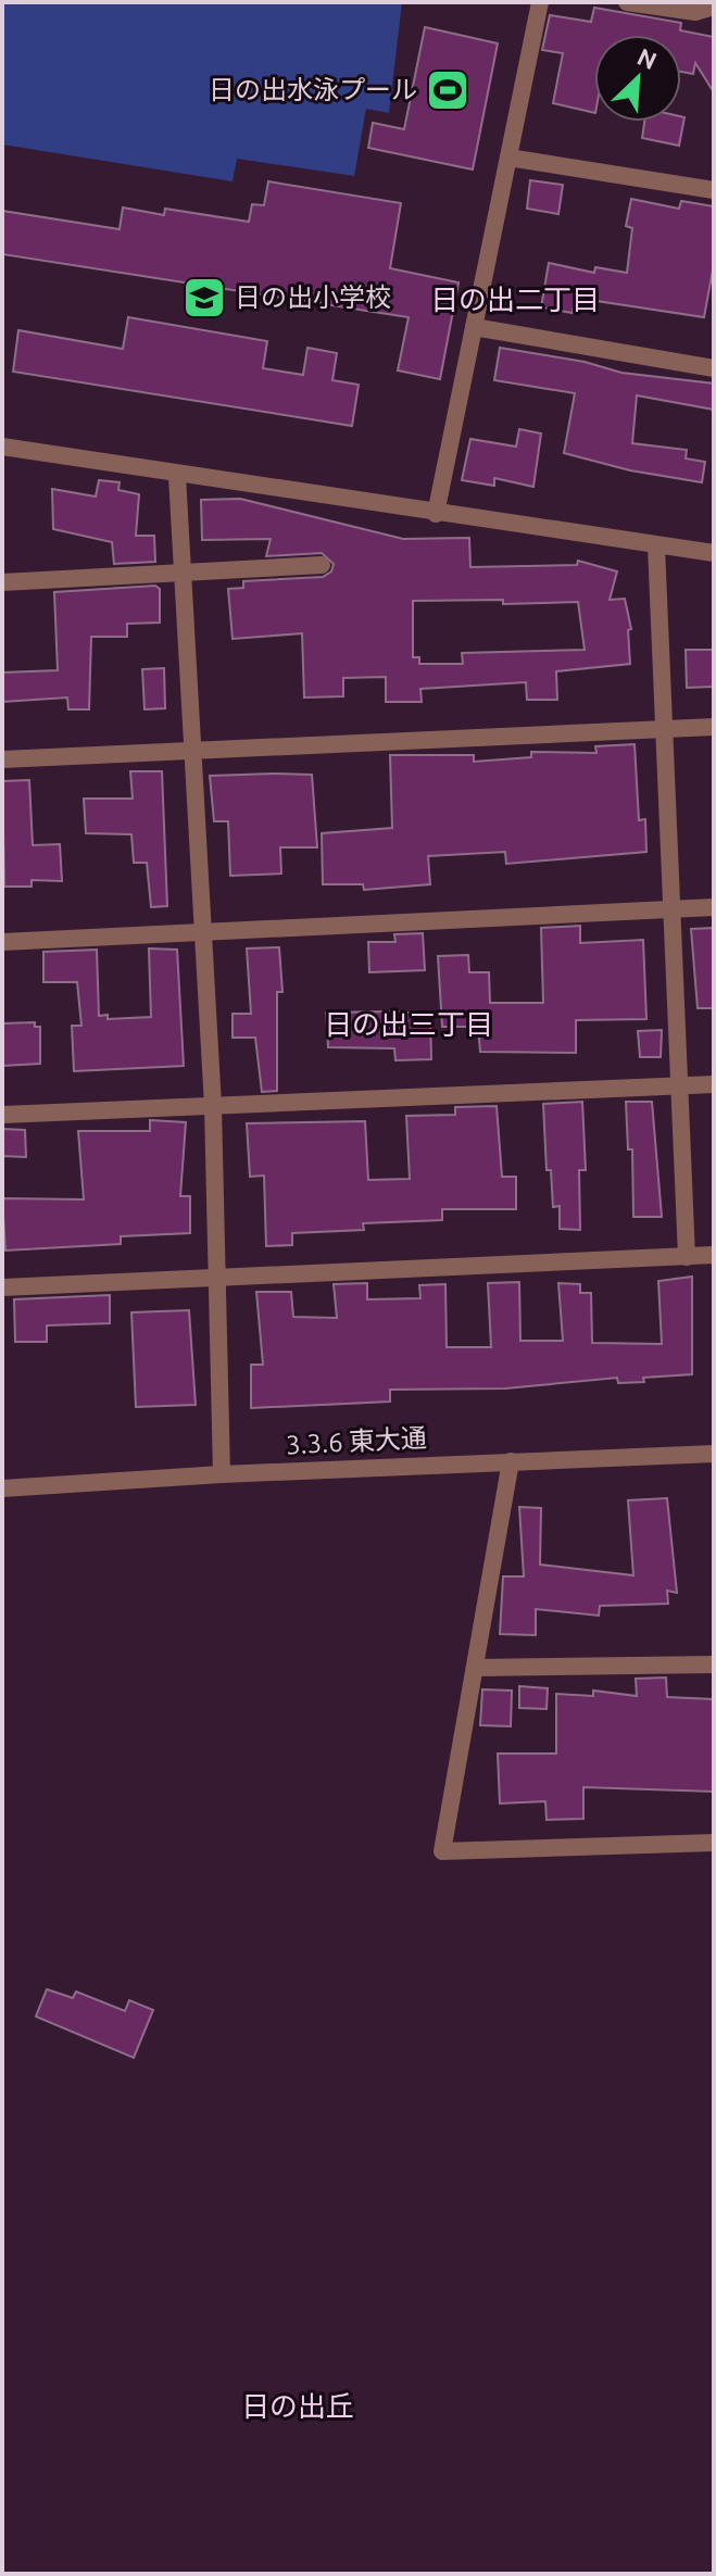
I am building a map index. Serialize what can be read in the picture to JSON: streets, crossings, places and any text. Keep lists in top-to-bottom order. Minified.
{"streets":{"street":["3.3.6 東大通"]},"districts":["日の出二丁目","日の出三丁目","日の出丘"],"places":{"sports":["日の出水泳プール"],"school or university":["日の出小学校"]},"north":"top right"}
